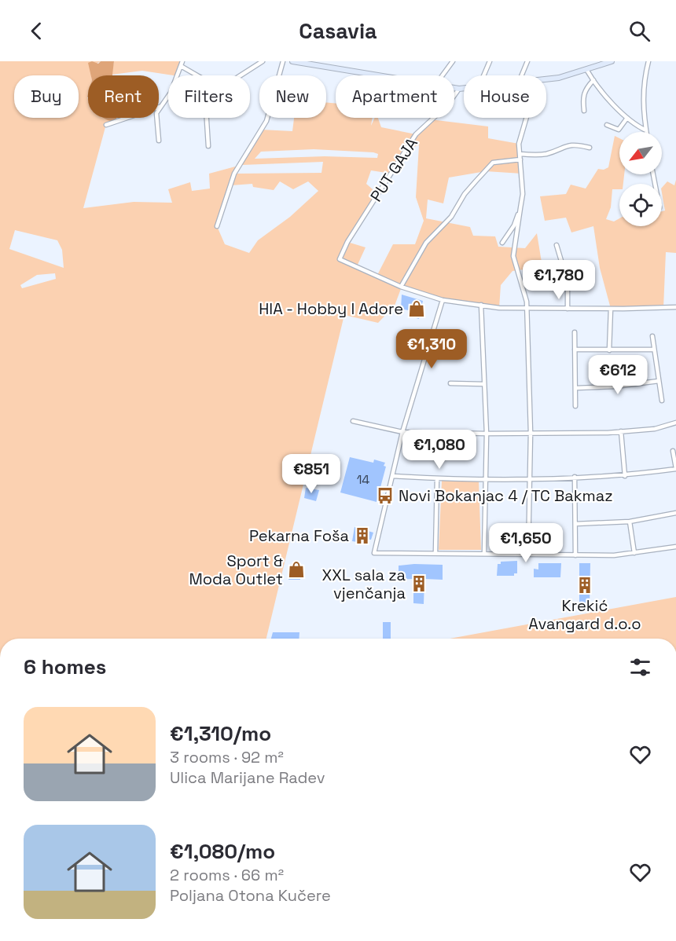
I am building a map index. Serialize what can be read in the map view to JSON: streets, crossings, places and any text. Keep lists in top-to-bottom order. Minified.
{"streets":{"street":["PUT GAJA"]},"places":{"shop":["HIA - Hobby I Adore","Sport & Moda Outlet"],"bus stop":["Novi Bokanjac 4 / TC Bakmaz"],"building":["Pekarna Foša","XXL sala za vjenčanja","Krekić Avangard d.o.o"]},"house_numbers":["14"],"north":"bottom left","page":{"header":"Casavia","chip":["Buy","Rent","Filters","New","Apartment","House"],"price":["€1,780","€1,310","€612","€1,080","€851","€1,650"],"heading":"6 homes","list":[{"name":"€1,310/mo","note":"3 rooms · 92 m² · Ulica Marijane Radev"},{"name":"€1,080/mo","note":"2 rooms · 66 m² · Poljana Otona Kučere"}]}}
